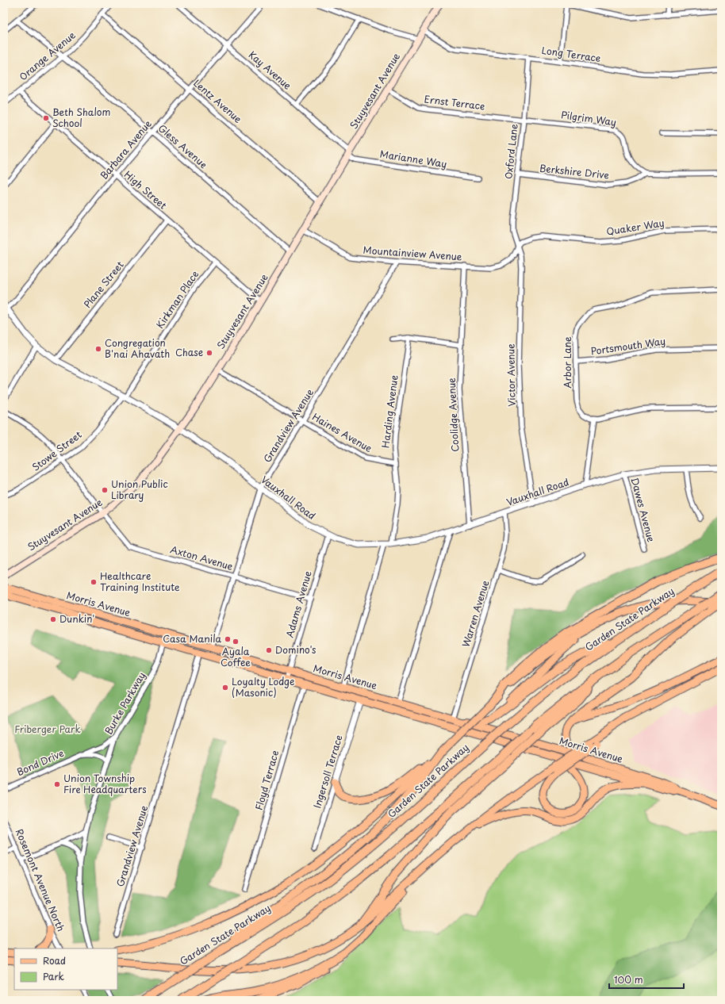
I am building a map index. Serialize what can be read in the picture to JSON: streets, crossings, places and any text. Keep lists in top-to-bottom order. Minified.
{"streets":{"highway":["Garden State Parkway"],"main road":["Stuyvesant Avenue","Morris Avenue"],"street":["Long Terrace","Orange Avenue","Kay Avenue","Lentz Avenue","Ernst Terrace","Pilgrim Way","Gless Avenue","Barbara Avenue","Oxford Lane","Marianne Way","Berkshire Drive","High Street","Quaker Way","Mountainview Avenue","Plane Street","Kirkman Place","Portsmouth Way","Arbor Lane","Victor Avenue","Harding Avenue","Coolidge Avenue","Grandview Avenue","Haines Avenue","Stowe Street","Vauxhall Road","Dawes Avenue","Axton Avenue","Adams Avenue","Warren Avenue","Burke Parkway","Bond Drive","Ingersoll Terrace","Floyd Terrace","Rosemont Avenue North"]},"crossings":[["Long Terrace","Stuyvesant Avenue"],["Long Terrace","Oxford Lane"],["Orange Avenue","Lentz Avenue"],["Orange Avenue","Gless Avenue"],["Orange Avenue","High Street"],["Kay Avenue","Stuyvesant Avenue"],["Kay Avenue","Barbara Avenue"],["Kay Avenue","Marianne Way"],["Stuyvesant Avenue","Lentz Avenue"],["Stuyvesant Avenue","Ernst Terrace"],["Stuyvesant Avenue","Gless Avenue"],["Stuyvesant Avenue","Marianne Way"],["Stuyvesant Avenue","High Street"],["Stuyvesant Avenue","Mountainview Avenue"],["Stuyvesant Avenue","Haines Avenue"],["Stuyvesant Avenue","Vauxhall Road"],["Stuyvesant Avenue","Axton Avenue"],["Lentz Avenue","Barbara Avenue"],["Ernst Terrace","Pilgrim Way"],["Ernst Terrace","Oxford Lane"],["Pilgrim Way","Oxford Lane"],["Pilgrim Way","Berkshire Drive"],["Gless Avenue","Barbara Avenue"],["Barbara Avenue","High Street"],["Barbara Avenue","Vauxhall Road"],["Oxford Lane","Berkshire Drive"],["Oxford Lane","Quaker Way"],["Oxford Lane","Mountainview Avenue"],["Oxford Lane","Victor Avenue"],["High Street","Plane Street"],["High Street","Kirkman Place"],["Quaker Way","Mountainview Avenue"],["Quaker Way","Victor Avenue"],["Mountainview Avenue","Victor Avenue"],["Mountainview Avenue","Coolidge Avenue"],["Mountainview Avenue","Grandview Avenue"],["Plane Street","Vauxhall Road"],["Kirkman Place","Stowe Street"],["Kirkman Place","Vauxhall Road"],["Portsmouth Way","Arbor Lane"],["Victor Avenue","Vauxhall Road"],["Harding Avenue","Haines Avenue"],["Harding Avenue","Vauxhall Road"],["Coolidge Avenue","Vauxhall Road"],["Grandview Avenue","Haines Avenue"],["Grandview Avenue","Vauxhall Road"],["Grandview Avenue","Axton Avenue"],["Grandview Avenue","Morris Avenue"],["Stowe Street","Vauxhall Road"],["Stowe Street","Axton Avenue"],["Vauxhall Road","Dawes Avenue"],["Vauxhall Road","Adams Avenue"],["Vauxhall Road","Warren Avenue"],["Axton Avenue","Adams Avenue"],["Morris Avenue","Adams Avenue"],["Morris Avenue","Warren Avenue"],["Morris Avenue","Burke Parkway"],["Morris Avenue","Ingersoll Terrace"],["Morris Avenue","Floyd Terrace"],["Burke Parkway","Bond Drive"]],"parks":["Friberger Park"],"places":["Beth Shalom School","Congregation B'nai Ahavath","Chase","Union Public Library","Healthcare Training Institute","Dunkin'","Casa Manila","Ayala Coffee","Domino's","Loyalty Lodge (Masonic)","Union Township Fire Headquarters"],"legend":["Road","Park"],"scale_bar":"100 m"}
